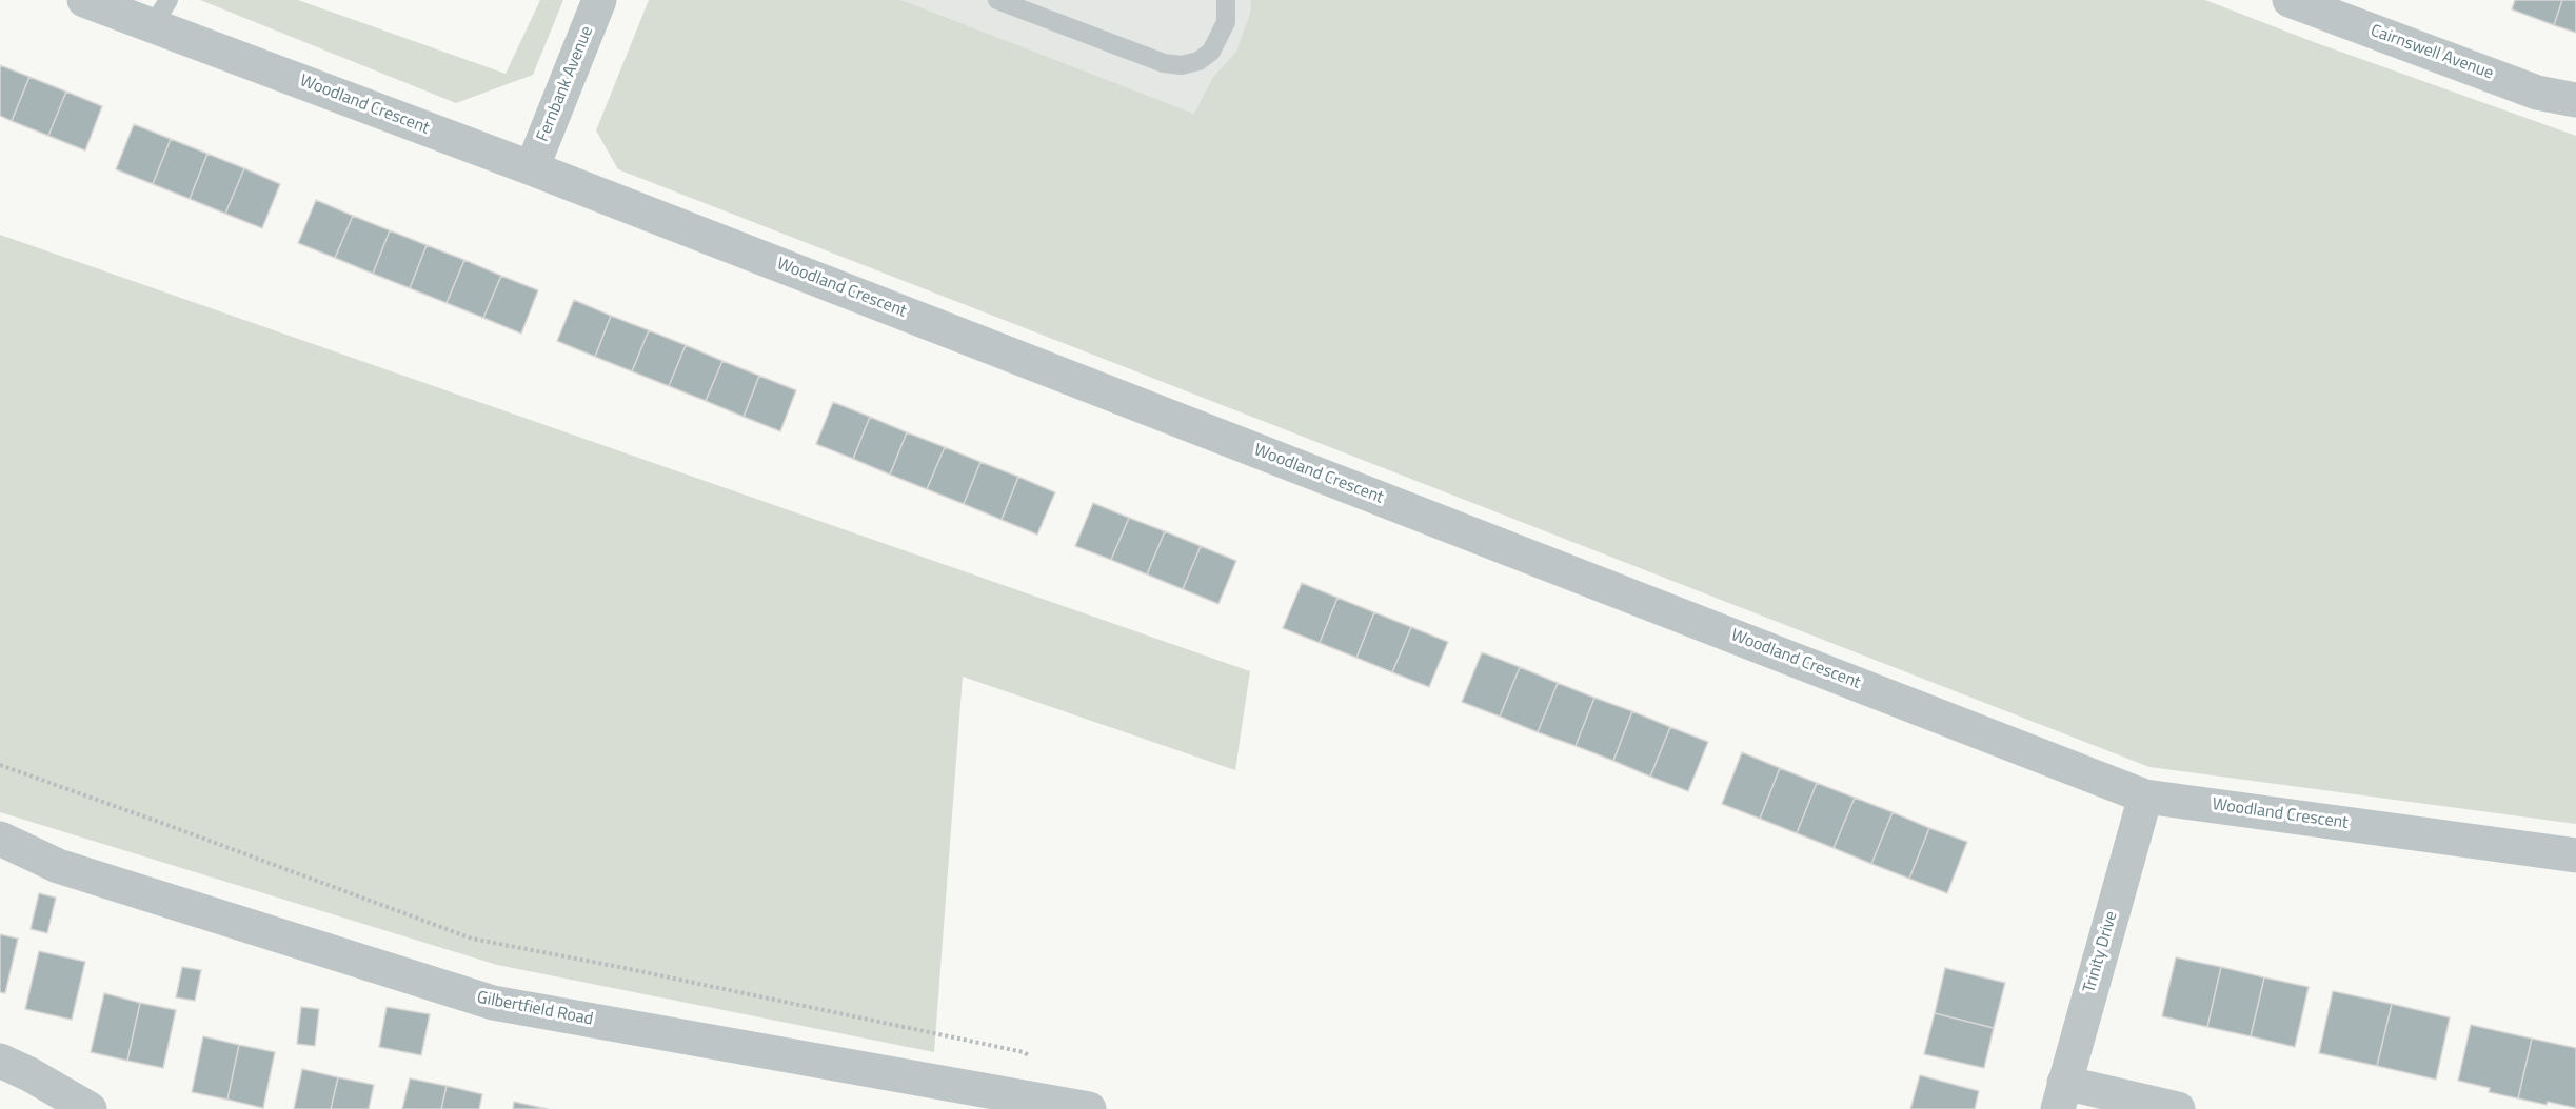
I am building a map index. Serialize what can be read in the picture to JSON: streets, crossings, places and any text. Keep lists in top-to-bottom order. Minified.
{"streets":{"street":["Cairnswell Avenue","Fernbank Avenue","Woodland Crescent","Trinity Drive","Gilbertfield Road"]},"crossings":[["Fernbank Avenue","Woodland Crescent"],["Woodland Crescent","Trinity Drive"]]}
